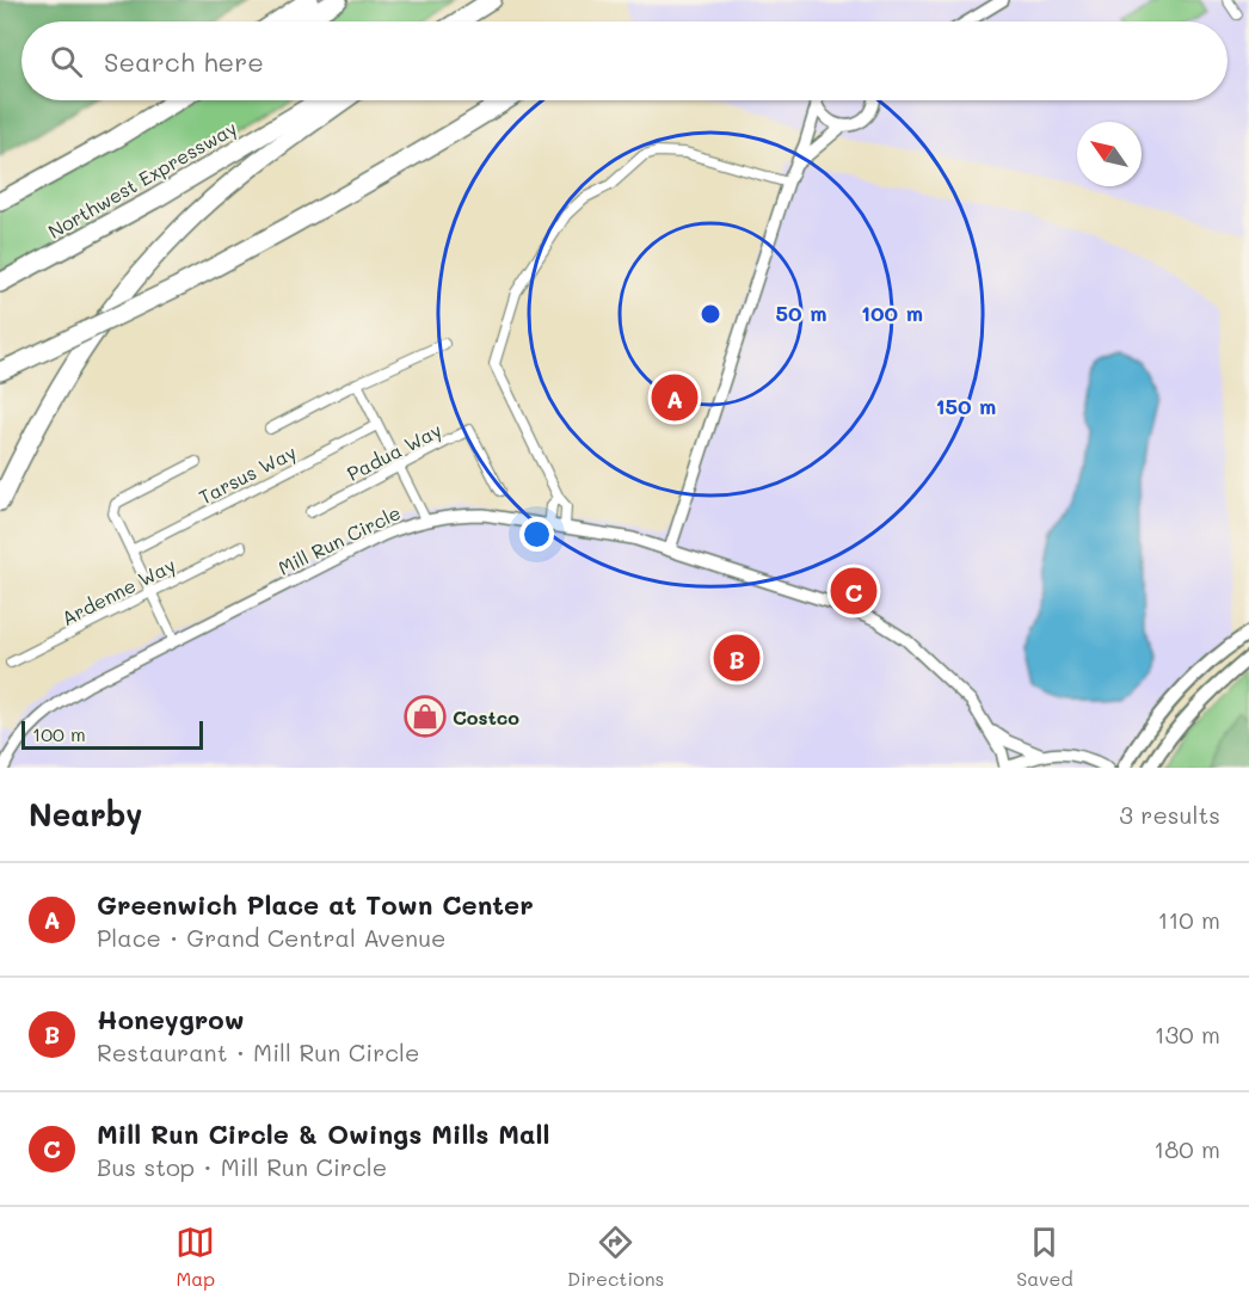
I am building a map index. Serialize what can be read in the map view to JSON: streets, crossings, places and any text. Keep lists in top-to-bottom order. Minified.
{"streets":{"highway":["Northwest Expressway"],"street":["Padua Way","Tarsus Way","Mill Run Circle","Ardenne Way"]},"places":{"shop":["Costco"]},"scale_bar":"100 m","north":"top left","page":{"search":"Search here","pins":["A","C","B"],"scale":"100 m","heading":["Nearby","3 results"],"list":[{"mark":"A","name":"Greenwich Place at Town Center","note":"Place · Grand Central Avenue","value":"110 m"},{"mark":"B","name":"Honeygrow","note":"Restaurant · Mill Run Circle","value":"130 m"},{"mark":"C","name":"Mill Run Circle & Owings Mills Mall","note":"Bus stop · Mill Run Circle","value":"180 m"}],"nav":["Map","Directions","Saved"]},"rings":["50 m","100 m","150 m"]}
